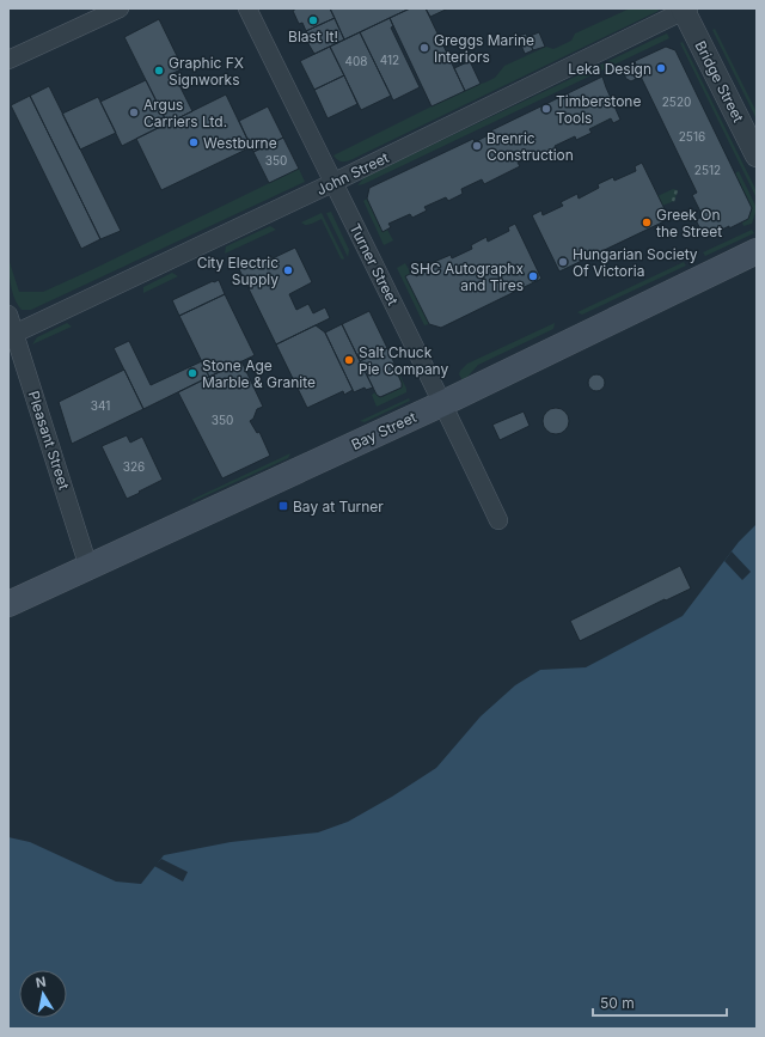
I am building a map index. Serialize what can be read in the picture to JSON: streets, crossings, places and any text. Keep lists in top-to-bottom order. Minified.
{"streets":{"main road":["Bay Street"],"street":["Bridge Street","John Street","Turner Street","Pleasant Street"]},"crossings":[["Bridge Street","John Street"],["John Street","Turner Street"],["John Street","Pleasant Street"],["Turner Street","Bay Street"],["Bay Street","Pleasant Street"]],"places":{"other":["Blast It!","Greggs Marine Interiors","Leka Design","Graphic FX Signworks","Timberstone Tools","Argus Carriers Ltd.","Westburne","Brenric Construction","Greek On the Street","Hungarian Society Of Victoria","City Electric Supply","SHC Autographx and Tires","Salt Chuck Pie Company","Stone Age Marble & Granite"],"transit":["Bay at Turner"]},"house_numbers":["412","408","2520","2516","350","2512","341","350","326"],"scale_bar":"50 m","north":"top"}
